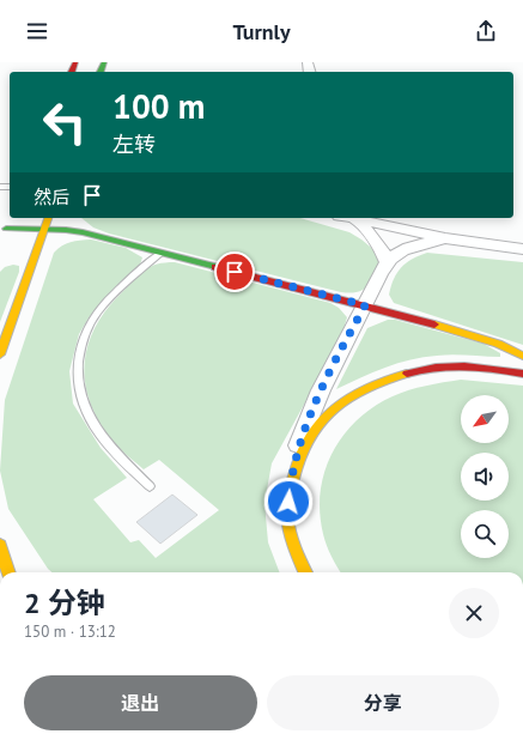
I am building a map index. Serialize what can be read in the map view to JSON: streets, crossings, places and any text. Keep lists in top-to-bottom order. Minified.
{"north":"bottom left","page":{"header":"Turnly","turn":["100 m","左转"],"then":"然后","heading":["2 分钟","150 m · 13:12"],"buttons":["退出","分享"]}}
